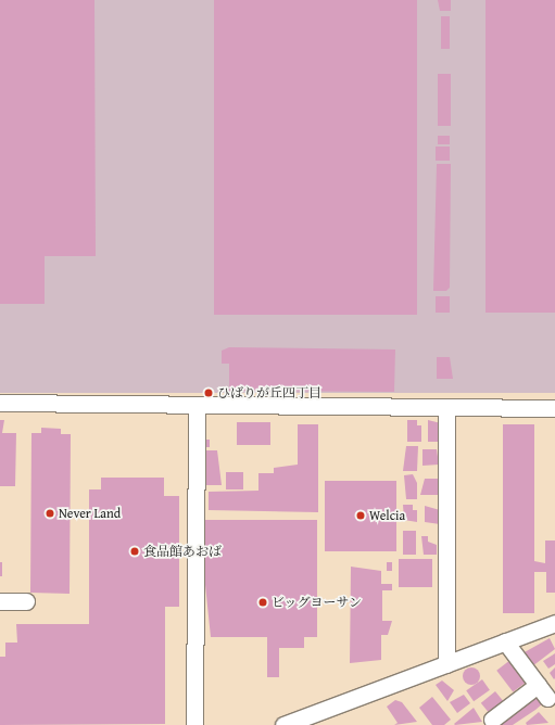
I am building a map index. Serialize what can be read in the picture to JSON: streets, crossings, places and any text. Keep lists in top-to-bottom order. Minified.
{"places":["ひばりが丘四丁目","Never Land","Welcia","食品館あおば","ビッグヨーサン"]}
